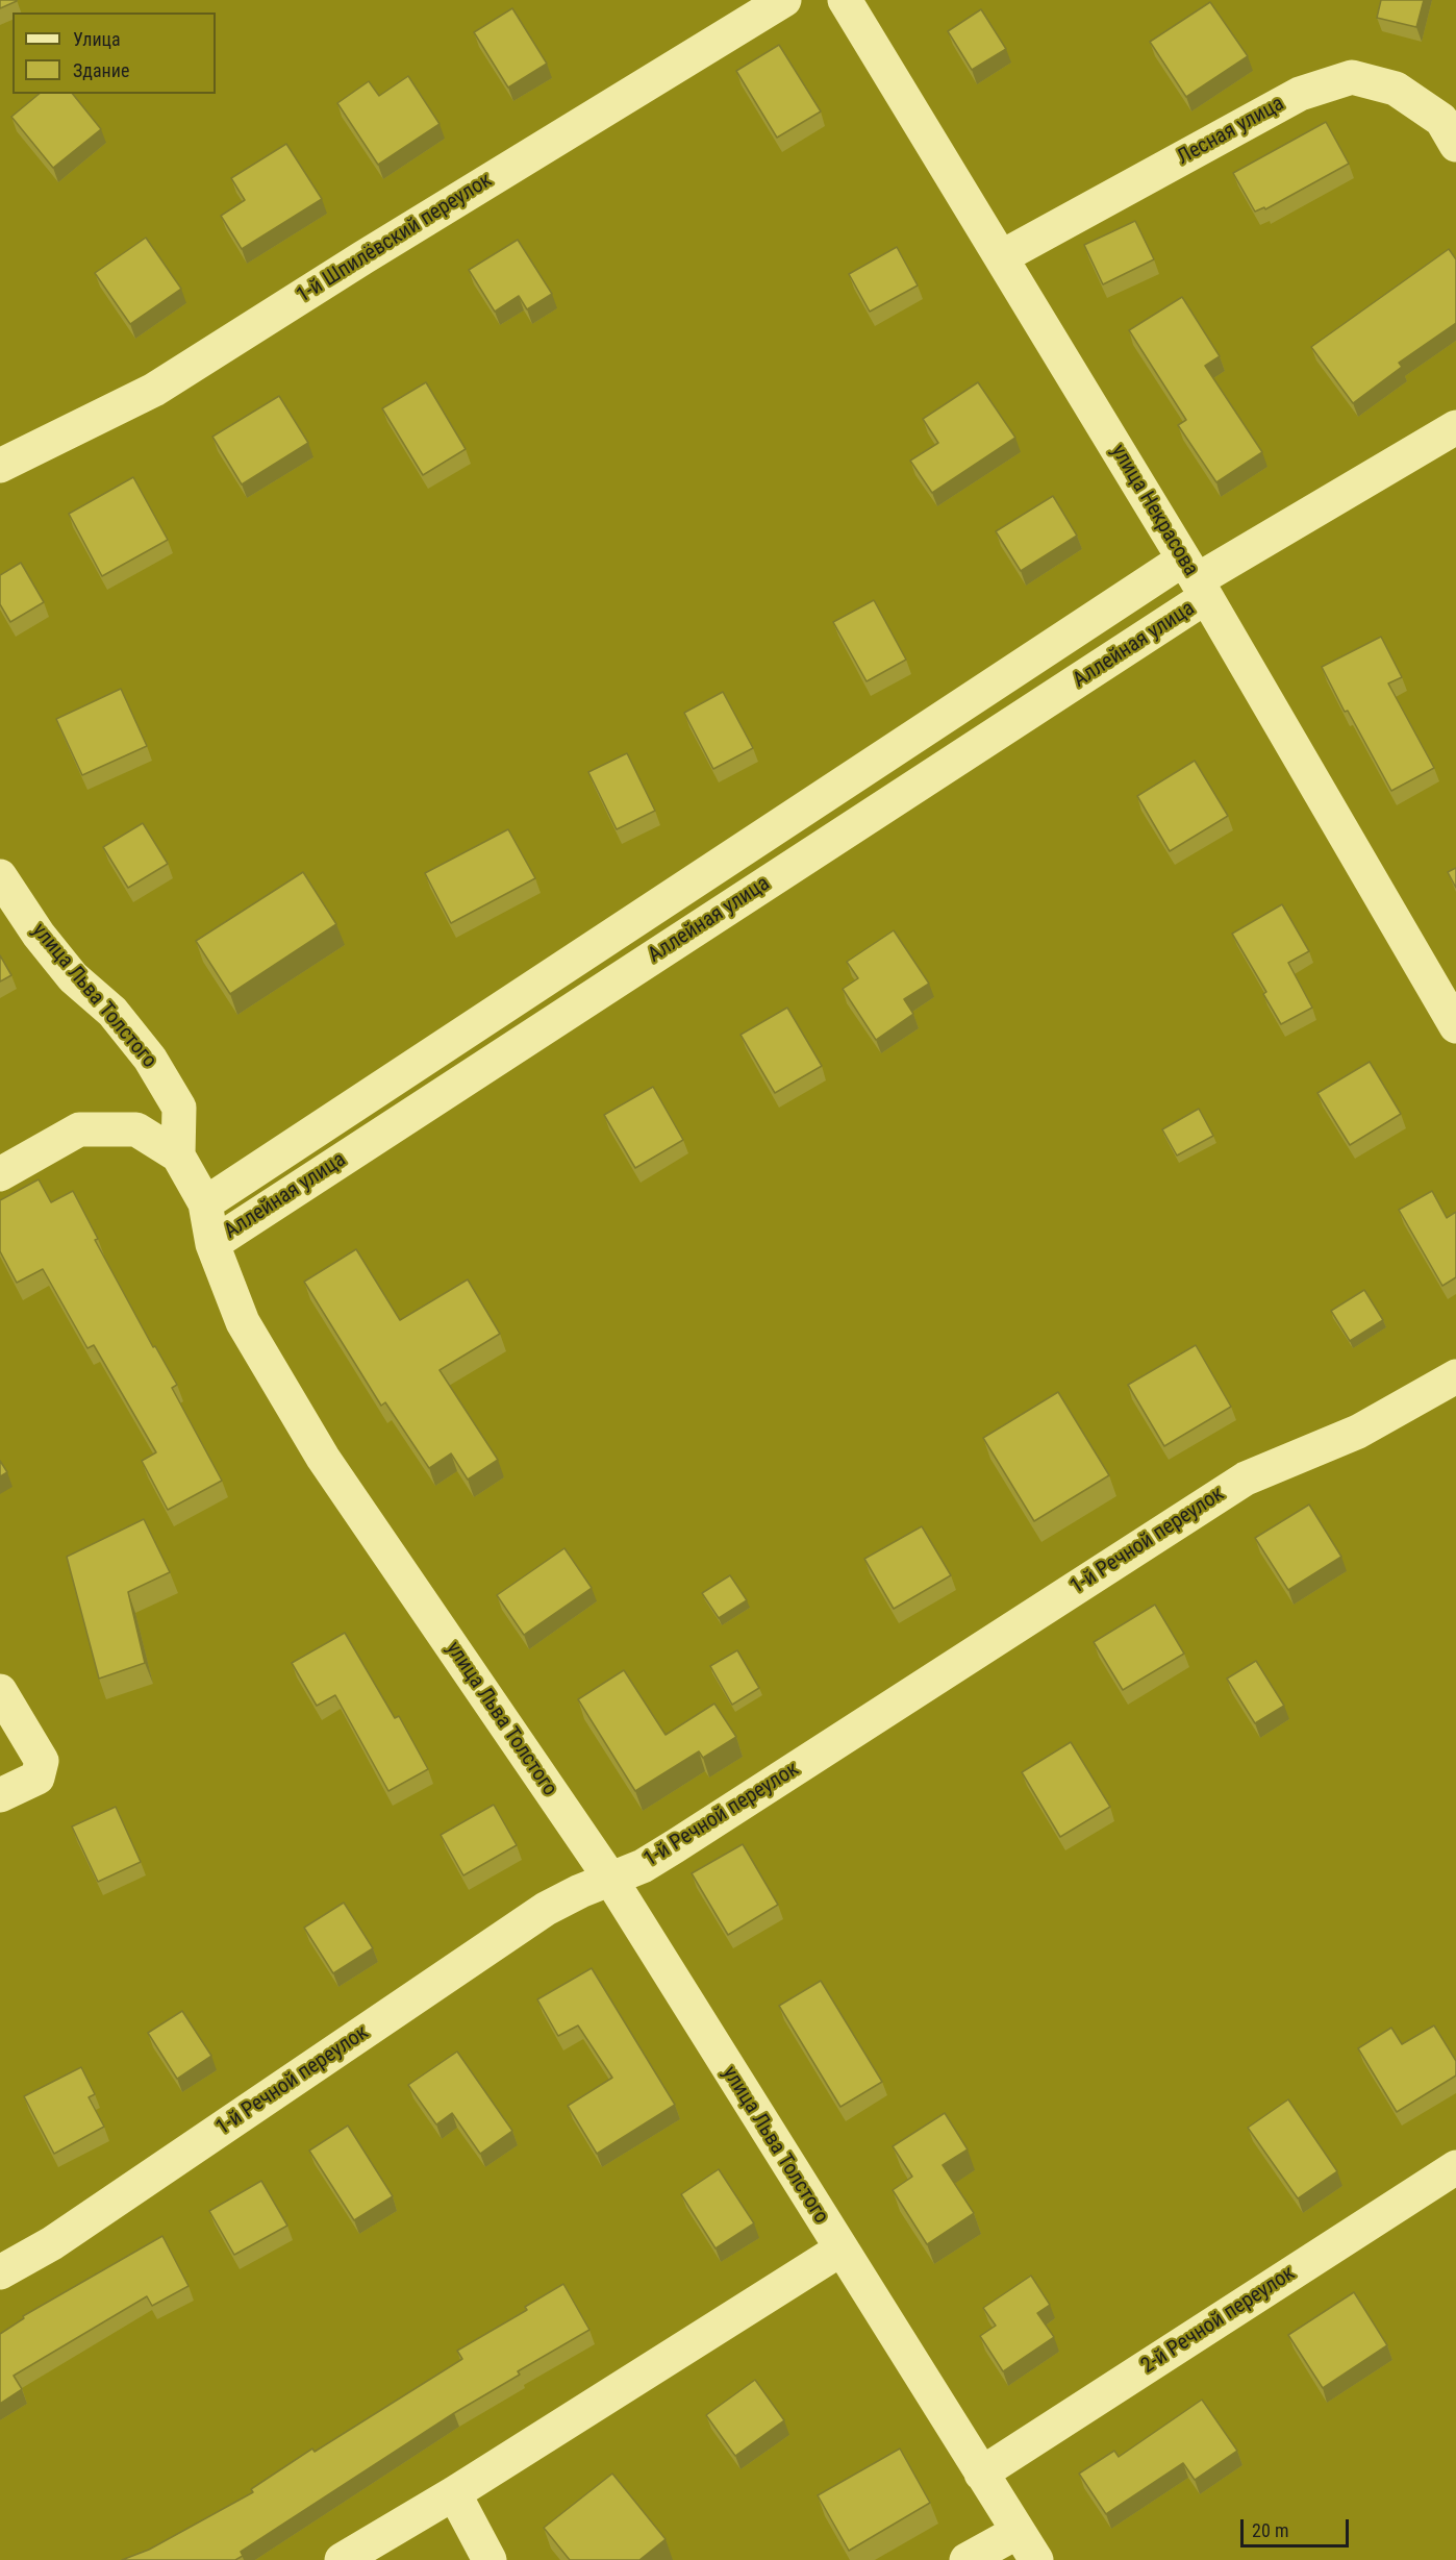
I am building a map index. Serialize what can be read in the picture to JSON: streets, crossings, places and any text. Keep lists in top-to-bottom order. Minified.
{"streets":{"street":["Лесная улица","1-й Шпилёвский переулок","улица Некрасова","Аллейная улица","улица Льва Толстого","1-й Речной переулок","2-й Речной переулок"]},"crossings":[["Лесная улица","улица Некрасова"],["улица Некрасова","Аллейная улица"],["Аллейная улица","улица Льва Толстого"],["улица Льва Толстого","1-й Речной переулок"],["улица Льва Толстого","2-й Речной переулок"]],"legend":["Улица","Здание"],"scale_bar":"20 m"}
